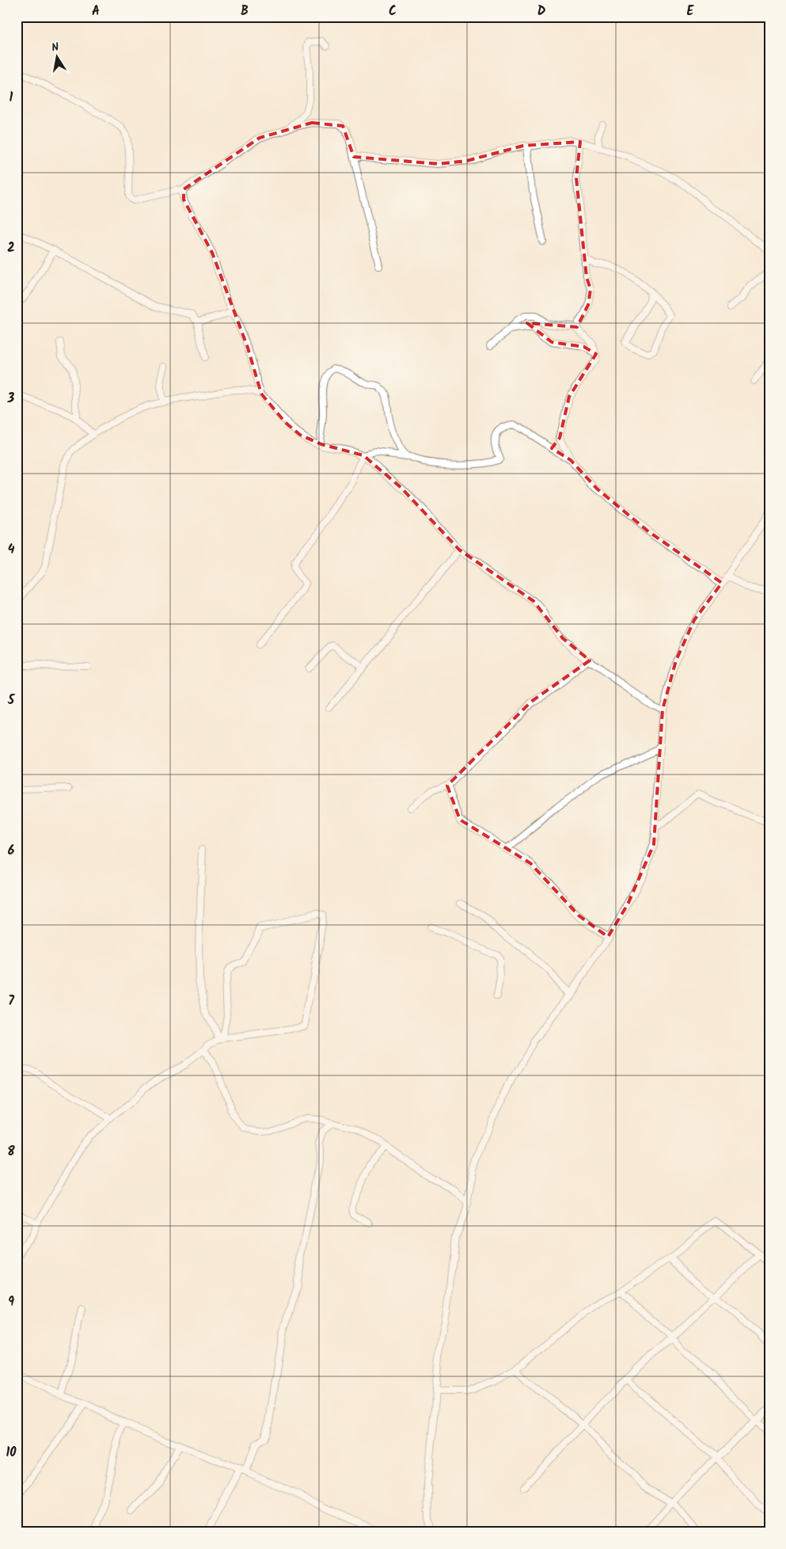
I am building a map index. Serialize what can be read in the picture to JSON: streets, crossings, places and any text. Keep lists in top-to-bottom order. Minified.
{"north":"top","grid":{"columns":["A","B","C","D","E"],"rows":["1","2","3","4","5","6","7","8","9","10"]}}
